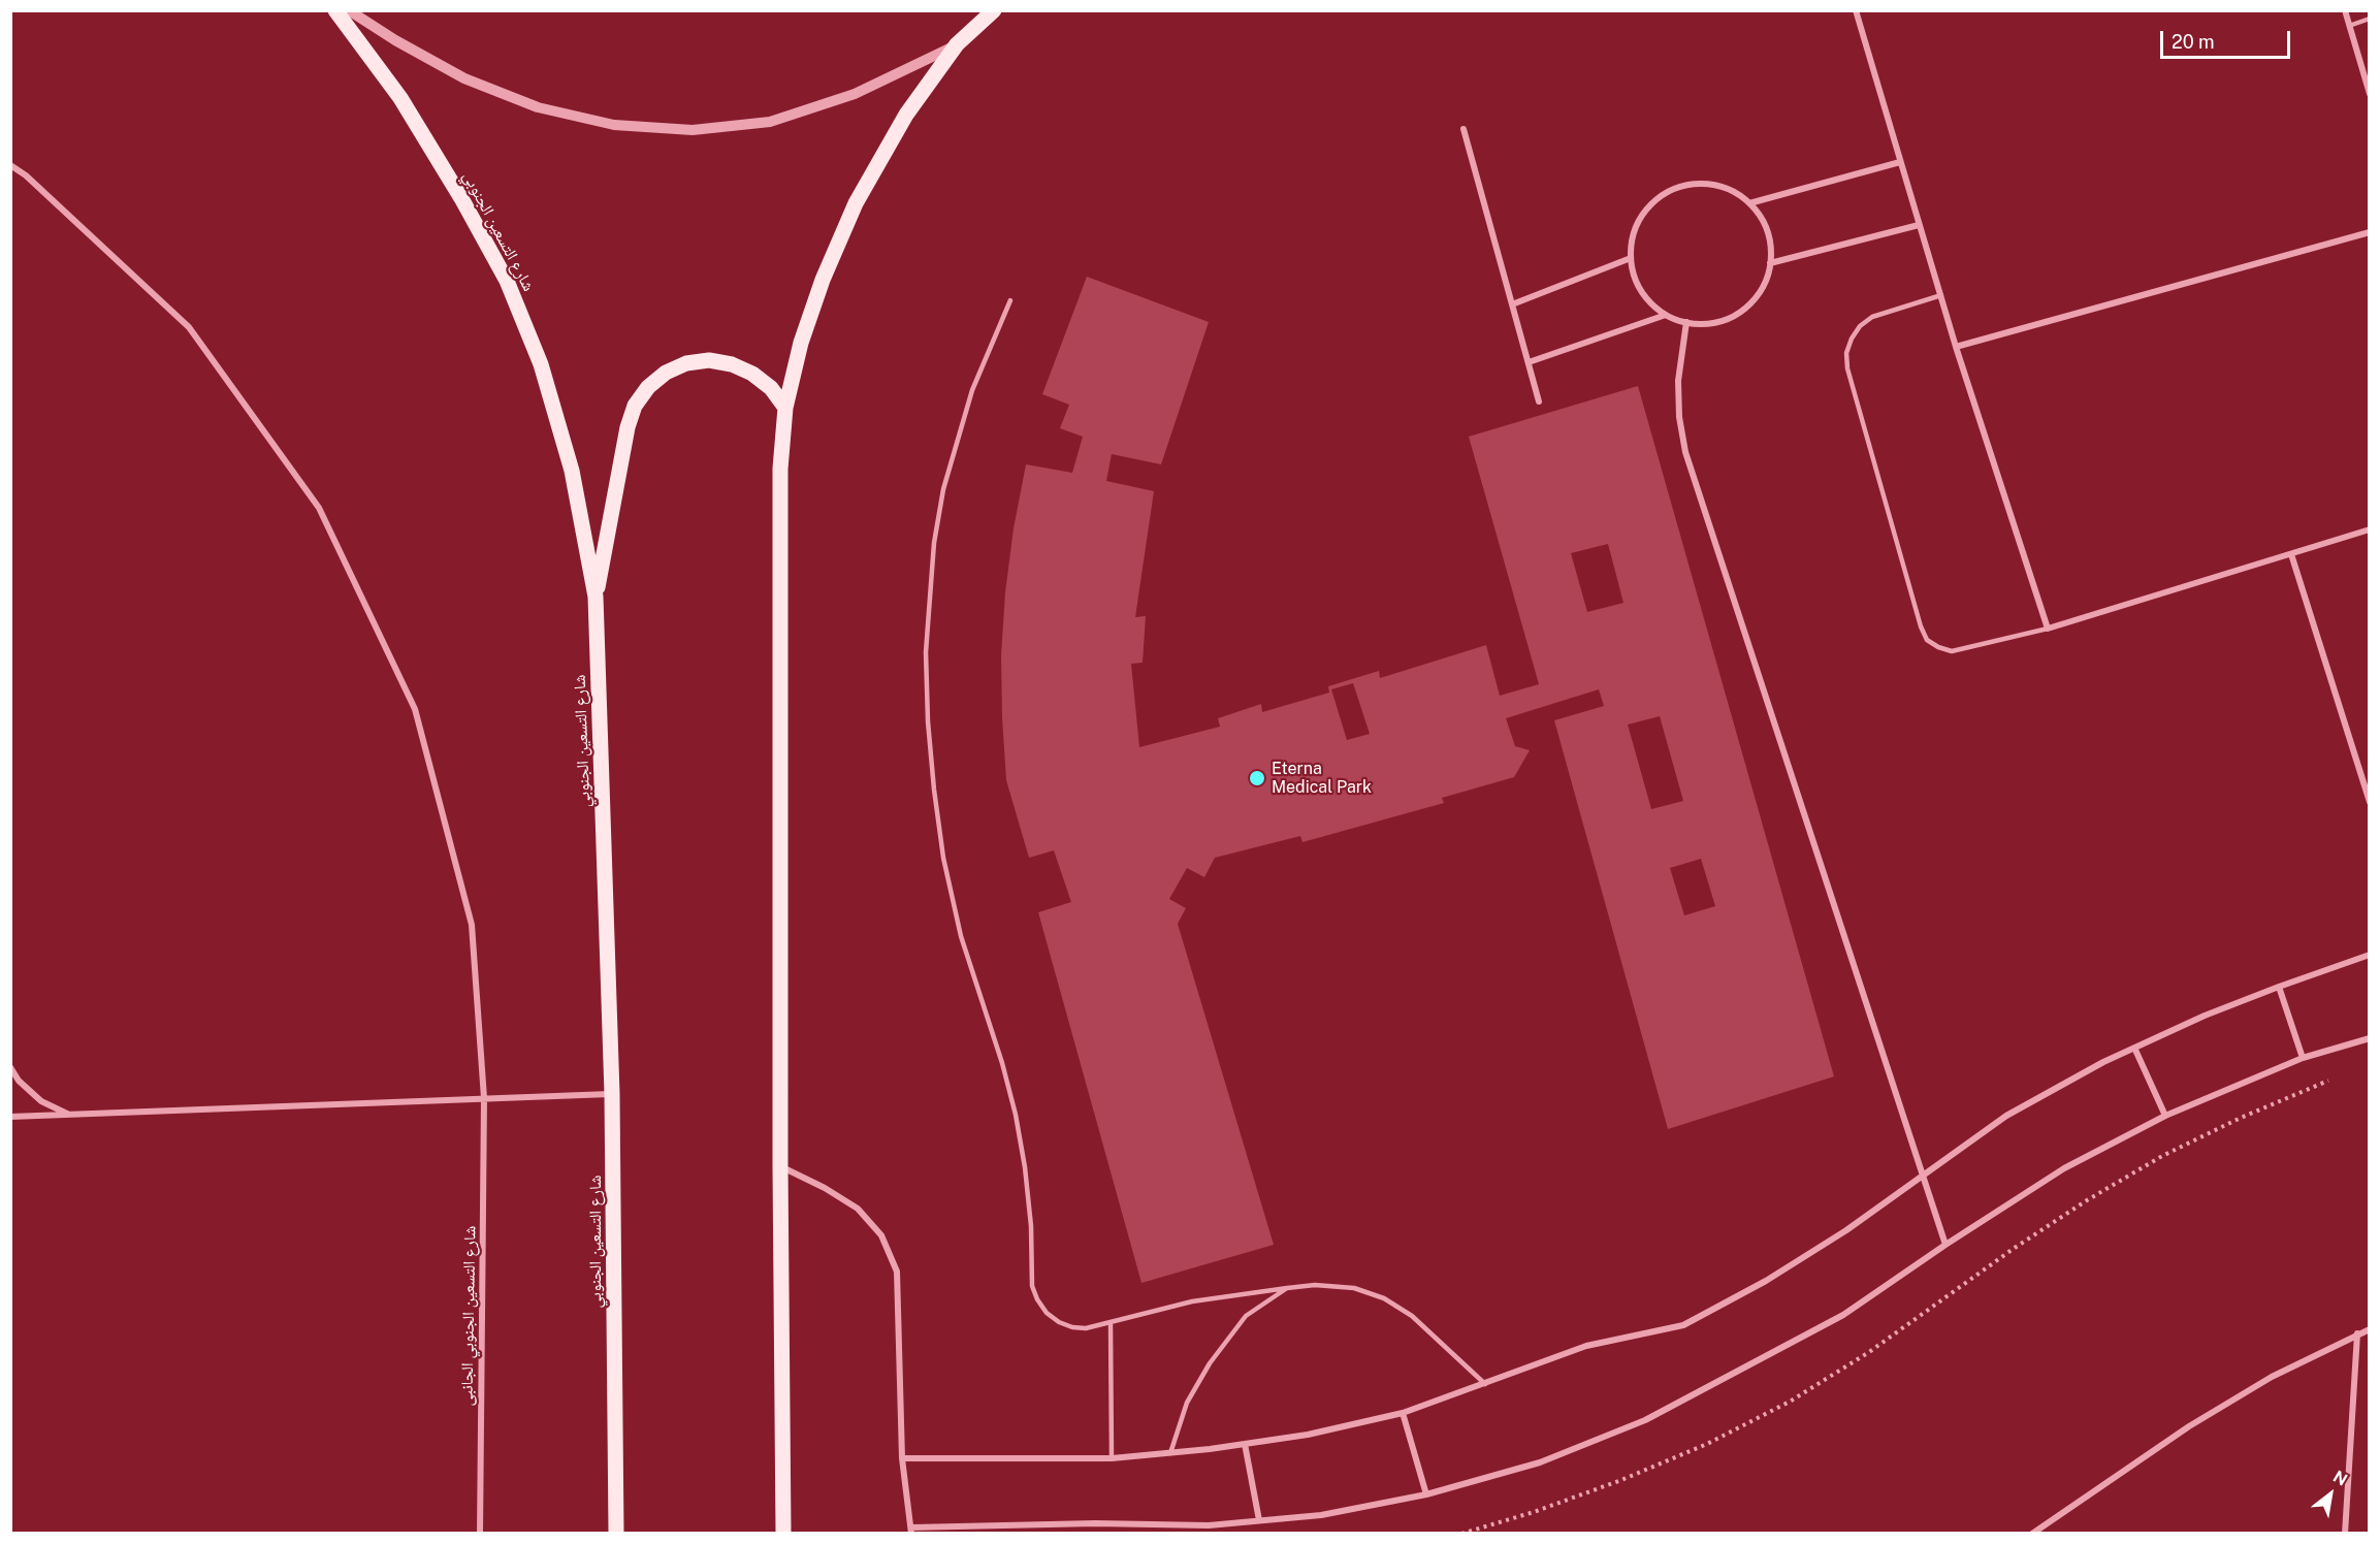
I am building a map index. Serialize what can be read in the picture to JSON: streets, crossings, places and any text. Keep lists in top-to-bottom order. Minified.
{"streets":{"main road":["شارع التسعين الجنوبي"],"street":["شارع التسعين الجنوبي الجانبى"]},"places":["Eterna Medical Park"],"scale_bar":"20 m","north":"top right"}
